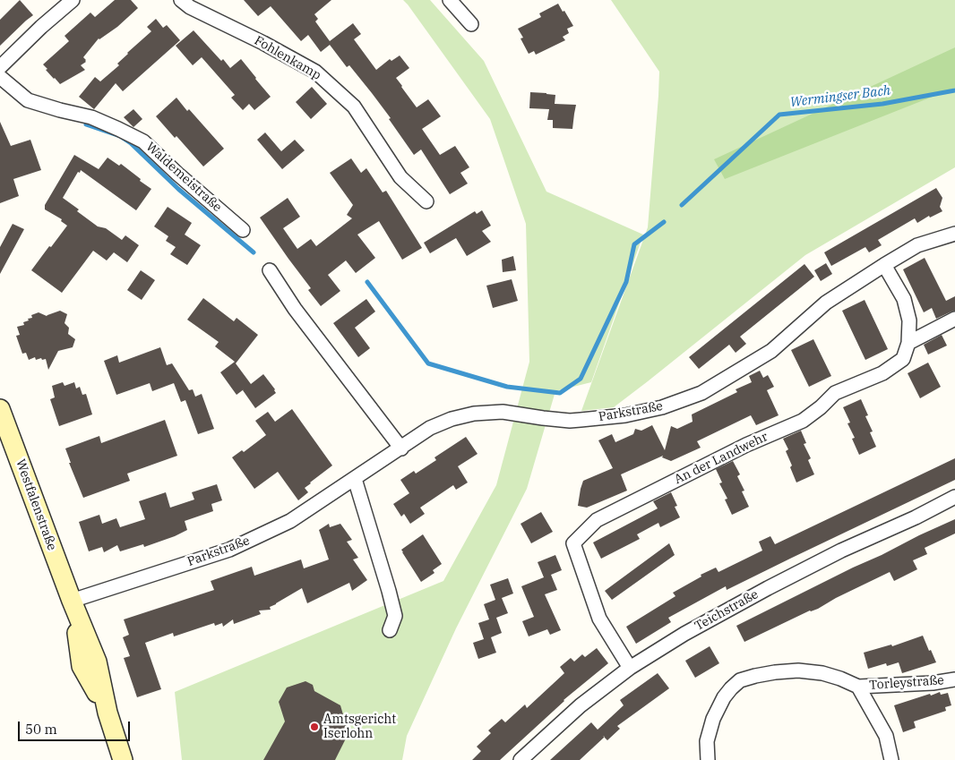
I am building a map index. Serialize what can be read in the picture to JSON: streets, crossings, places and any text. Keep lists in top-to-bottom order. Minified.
{"streets":{"main road":["Westfalenstraße"],"street":["Fohlenkamp","Waldemeistraße","Parkstraße","An der Landwehr","Teichstraße","Torleystraße"]},"crossings":[["Parkstraße","An der Landwehr"],["Parkstraße","Westfalenstraße"],["An der Landwehr","Teichstraße"]],"water":["Wermingser Bach"],"places":["Amtsgericht Iserlohn"],"scale_bar":"50 m"}
